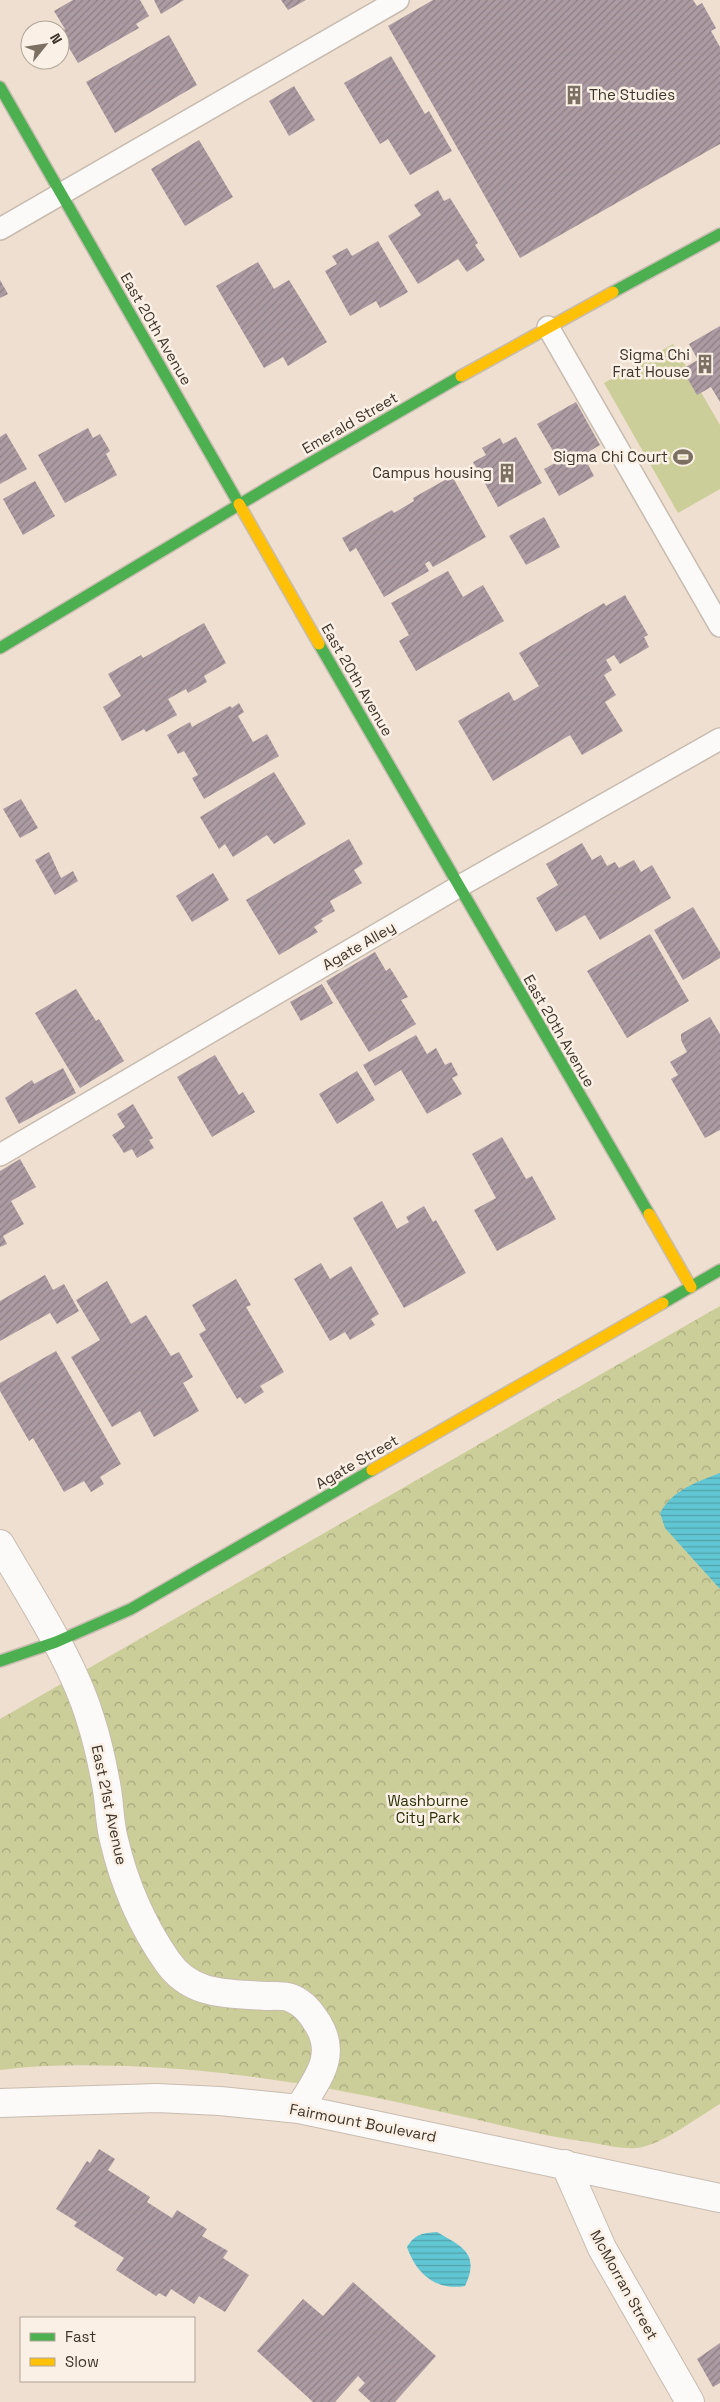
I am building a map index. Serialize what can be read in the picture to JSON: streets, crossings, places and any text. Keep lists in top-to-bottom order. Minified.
{"streets":{"street":["East 20th Avenue","Emerald Street","Agate Street","East 21st Avenue","Fairmount Boulevard","McMorran Street"],"lane":["Agate Alley"]},"crossings":[["East 20th Avenue","Emerald Street"],["East 20th Avenue","Agate Alley"],["East 20th Avenue","Agate Street"],["Agate Street","East 21st Avenue"],["East 21st Avenue","Fairmount Boulevard"],["Fairmount Boulevard","McMorran Street"]],"parks":["Washburne City Park"],"places":{"building":["The Studies","Sigma Chi Frat House","Campus housing"],"sports":["Sigma Chi Court"]},"legend":["Fast","Slow"],"north":"top right"}
